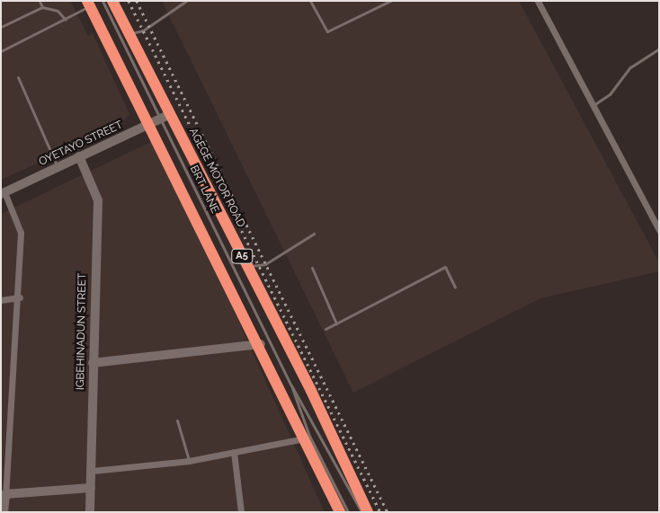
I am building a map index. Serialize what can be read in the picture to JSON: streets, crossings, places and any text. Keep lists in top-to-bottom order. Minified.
{"streets":{"highway":["AGEGE MOTOR ROAD","A5"],"street":["OYETAYO STREET","IGBEHINADUN STREET"],"lane":["BRT LANE"]},"crossings":[["OYETAYO STREET","AGEGE MOTOR ROAD"],["OYETAYO STREET","BRT LANE"],["OYETAYO STREET","A5"],["OYETAYO STREET","IGBEHINADUN STREET"],["AGEGE MOTOR ROAD","BRT LANE"]]}
